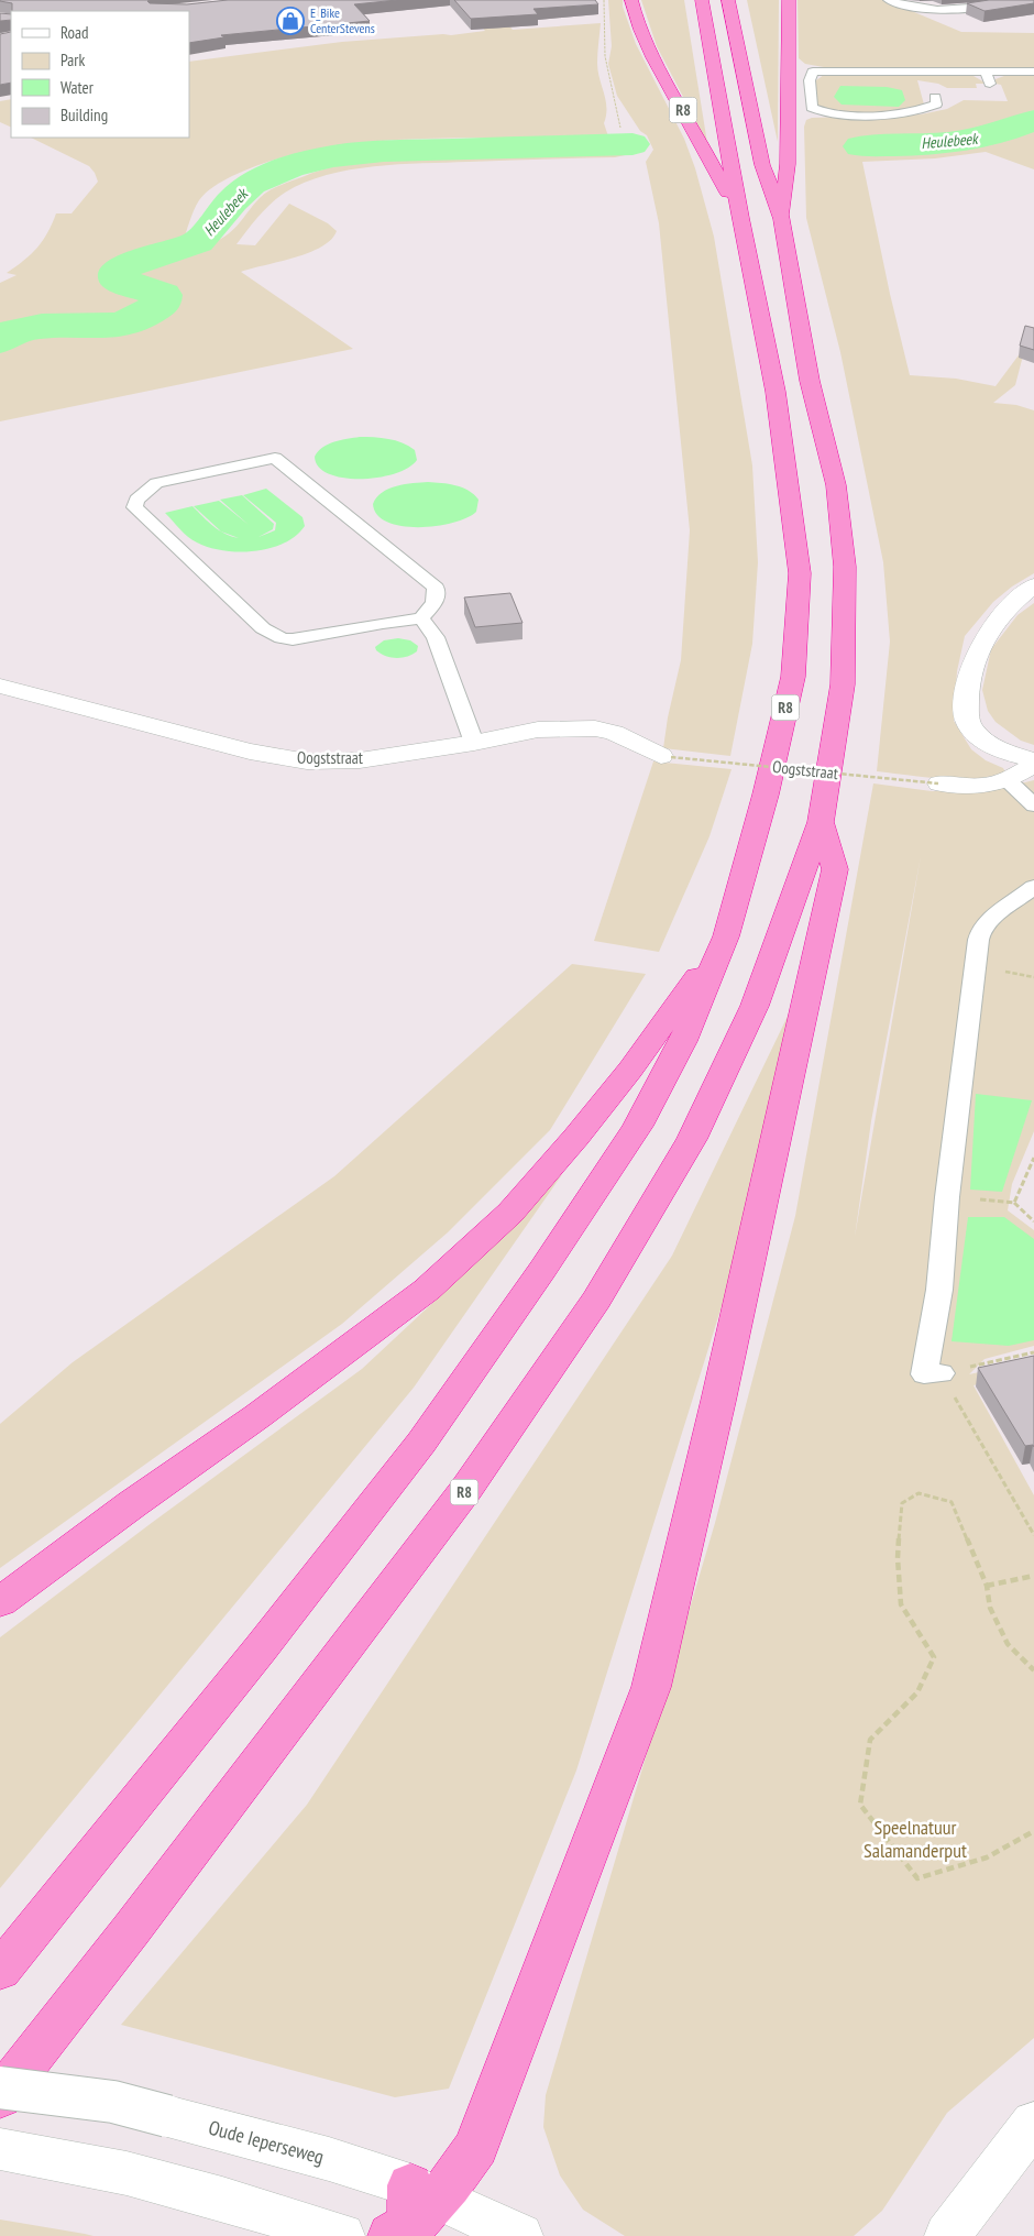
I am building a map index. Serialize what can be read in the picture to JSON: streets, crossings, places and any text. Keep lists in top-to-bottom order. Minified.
{"streets":{"highway":["R8"],"street":["Oogststraat","Oude Ieperseweg"]},"water":["Heulebeek"],"parks":["Speelnatuur Salamanderput"],"places":{"shop":["E_Bike CenterStevens"]},"legend":["Road","Park","Water","Building"]}
